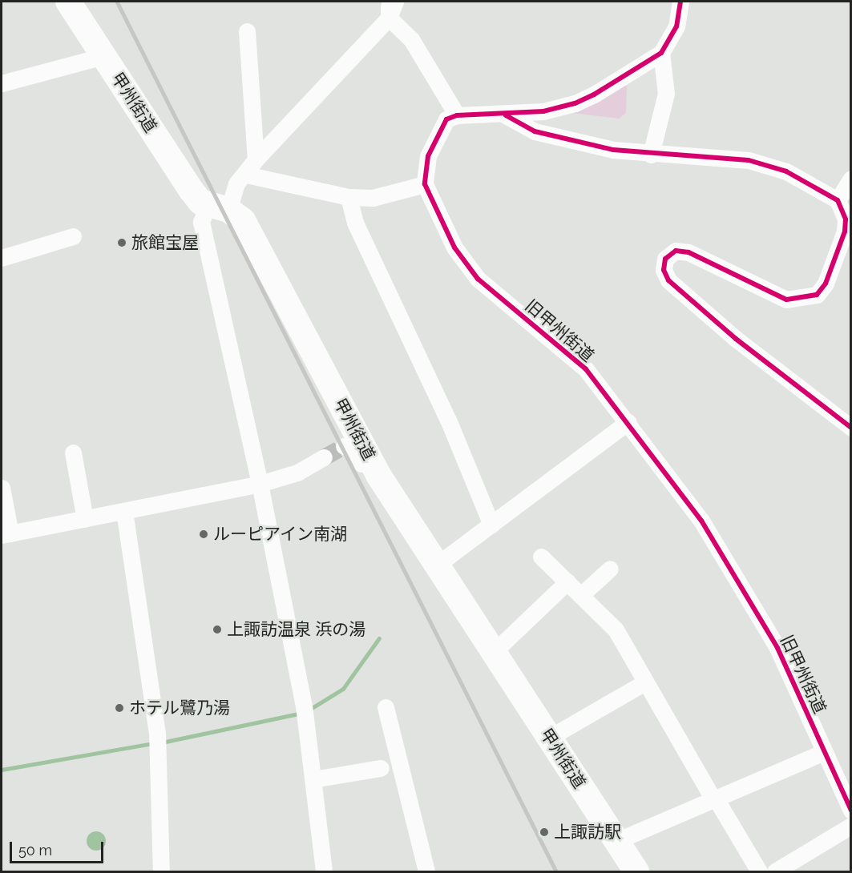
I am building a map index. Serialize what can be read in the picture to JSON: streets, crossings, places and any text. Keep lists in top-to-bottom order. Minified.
{"streets":{"highway":["甲州街道"],"street":["旧甲州街道"]},"places":["旅館宝屋","ルーピアイン南湖","上諏訪温泉 浜の湯","ホテル鷺乃湯","上諏訪駅"],"scale_bar":"50 m"}
